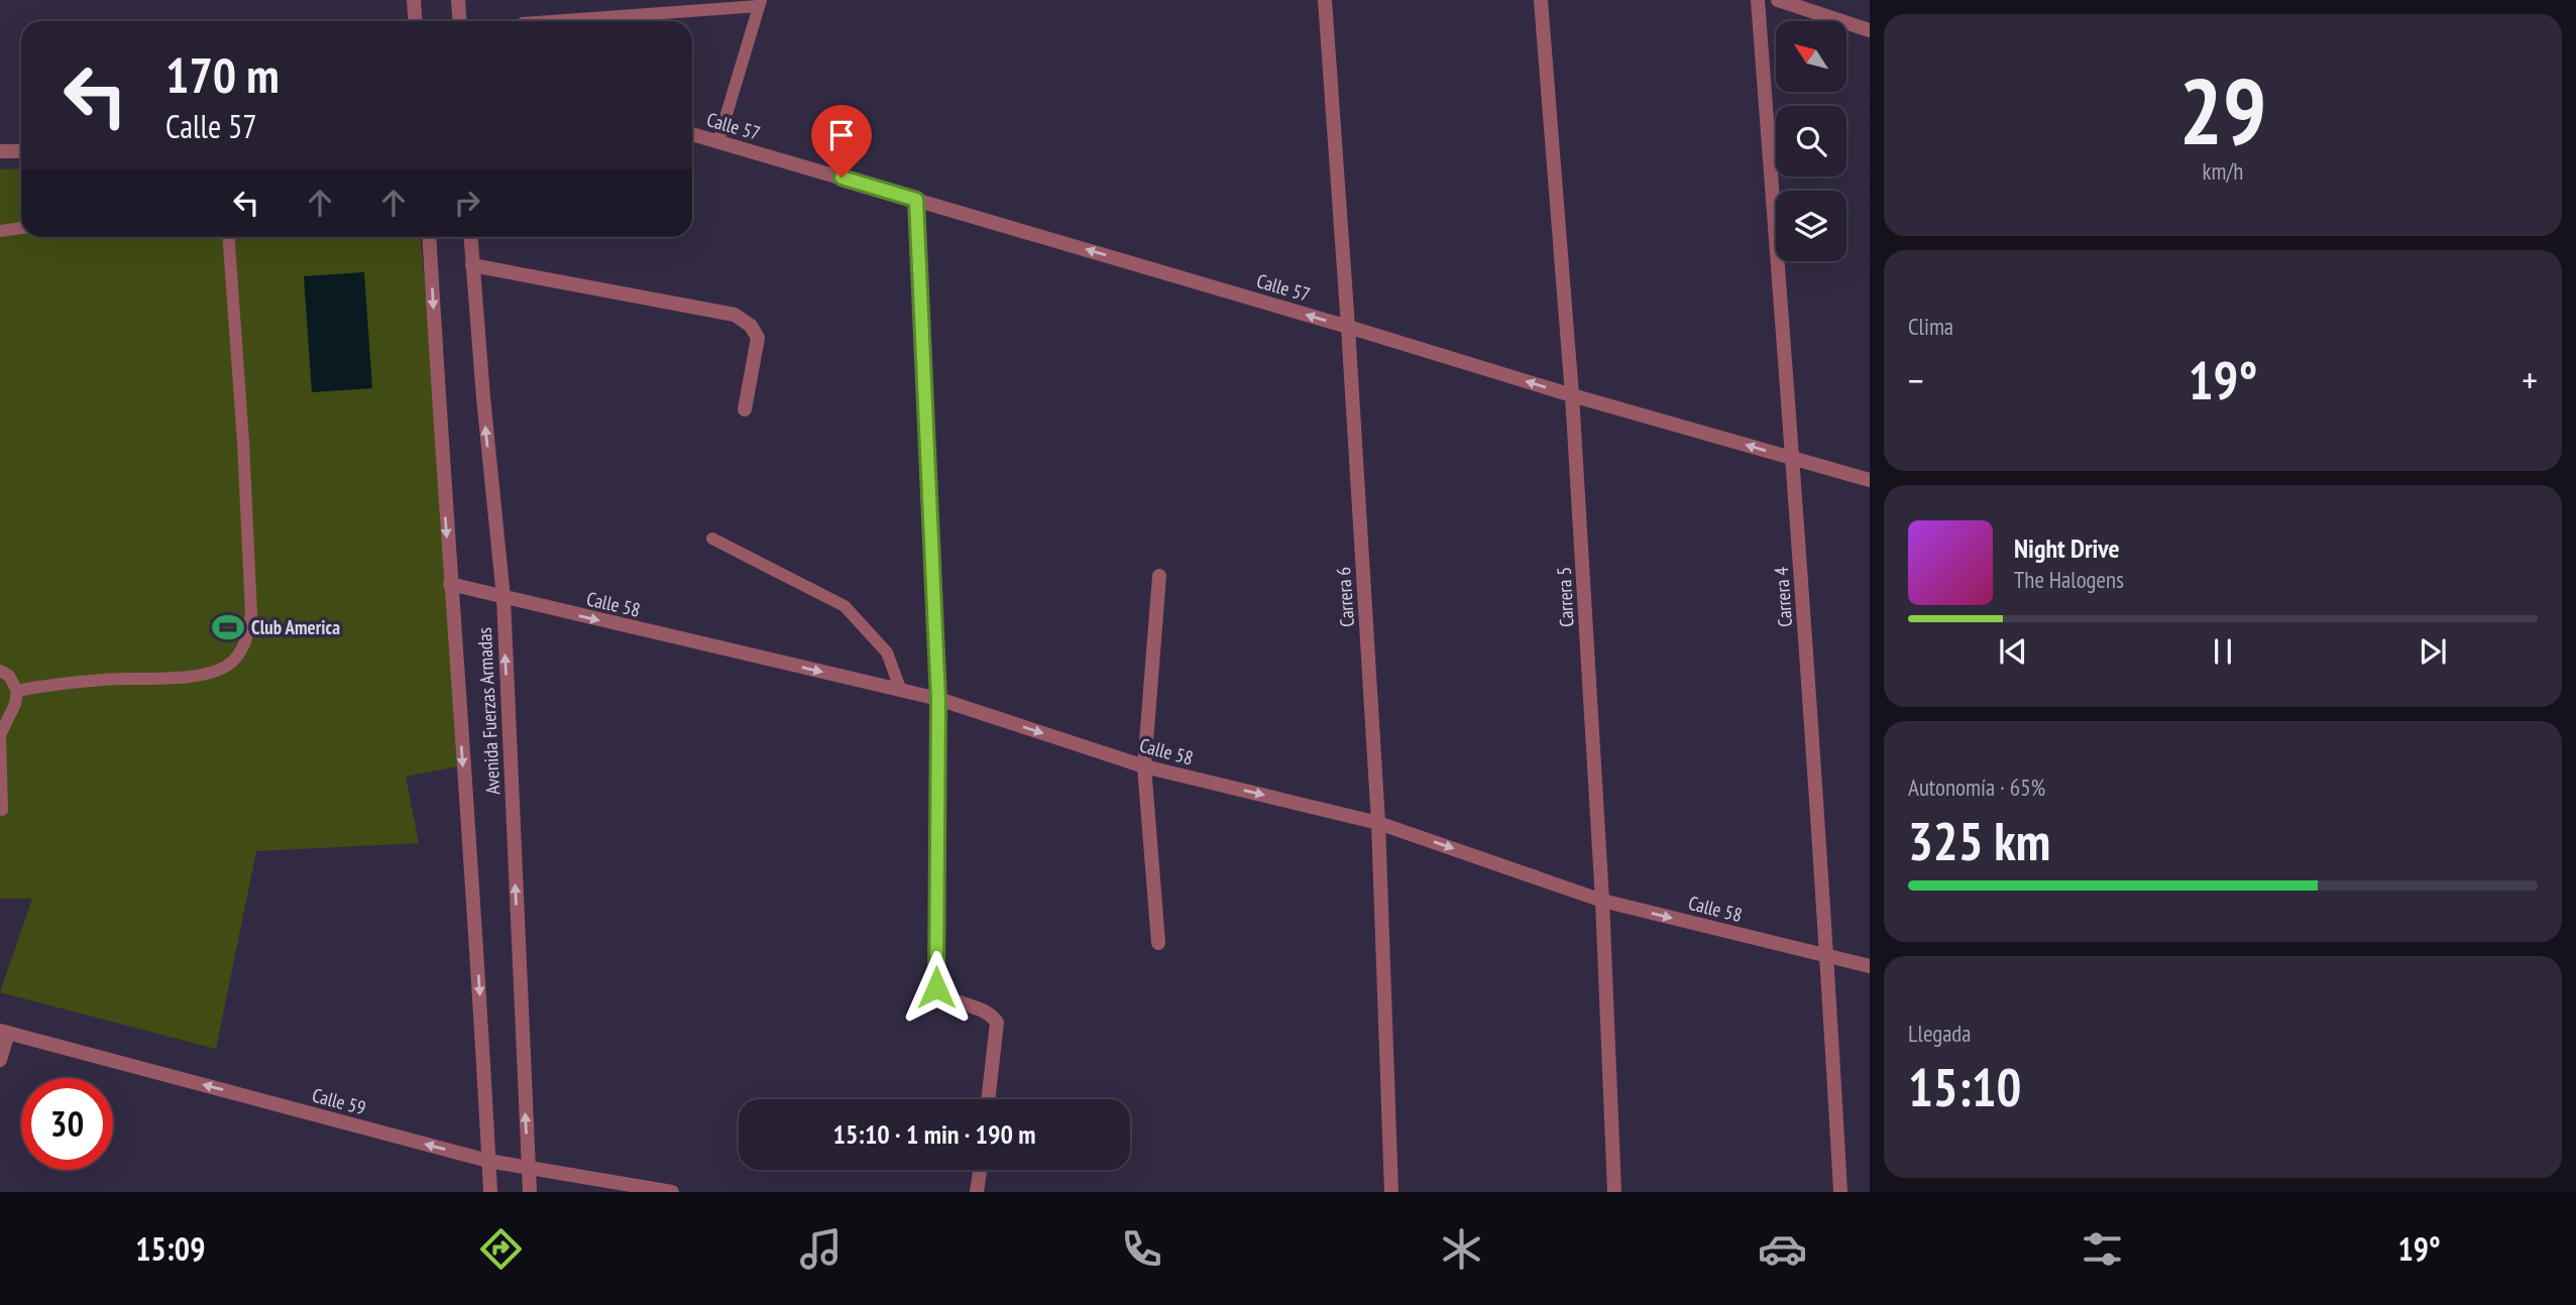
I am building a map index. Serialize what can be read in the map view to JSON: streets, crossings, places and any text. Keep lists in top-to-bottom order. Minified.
{"streets":{"street":["Calle 57","Carrera 6","Carrera 5","Carrera 4","Calle 58","Avenida Fuerzas Armadas","Calle 59"]},"crossings":[["Calle 57","Carrera 6"],["Calle 57","Carrera 5"],["Calle 57","Carrera 4"],["Carrera 6","Calle 58"],["Carrera 5","Calle 58"],["Carrera 4","Calle 58"],["Calle 58","Avenida Fuerzas Armadas"],["Avenida Fuerzas Armadas","Calle 59"]],"one_way":["Calle 57","Calle 58","Calle 59"],"places":{"sports":["Club America"]},"north":"top left","page":{"tile":[["29","km/h"],"Clima",["Autonomía · 65%","325 km"],["Llegada","15:10"]],"turn":["170 m","Calle 57"],"heat":["−","19°","+"],"song":["Night Drive","The Halogens"],"limit":"30","trip":"15:10 · 1 min · 190 m","tabs":["15:09","19°"]}}
